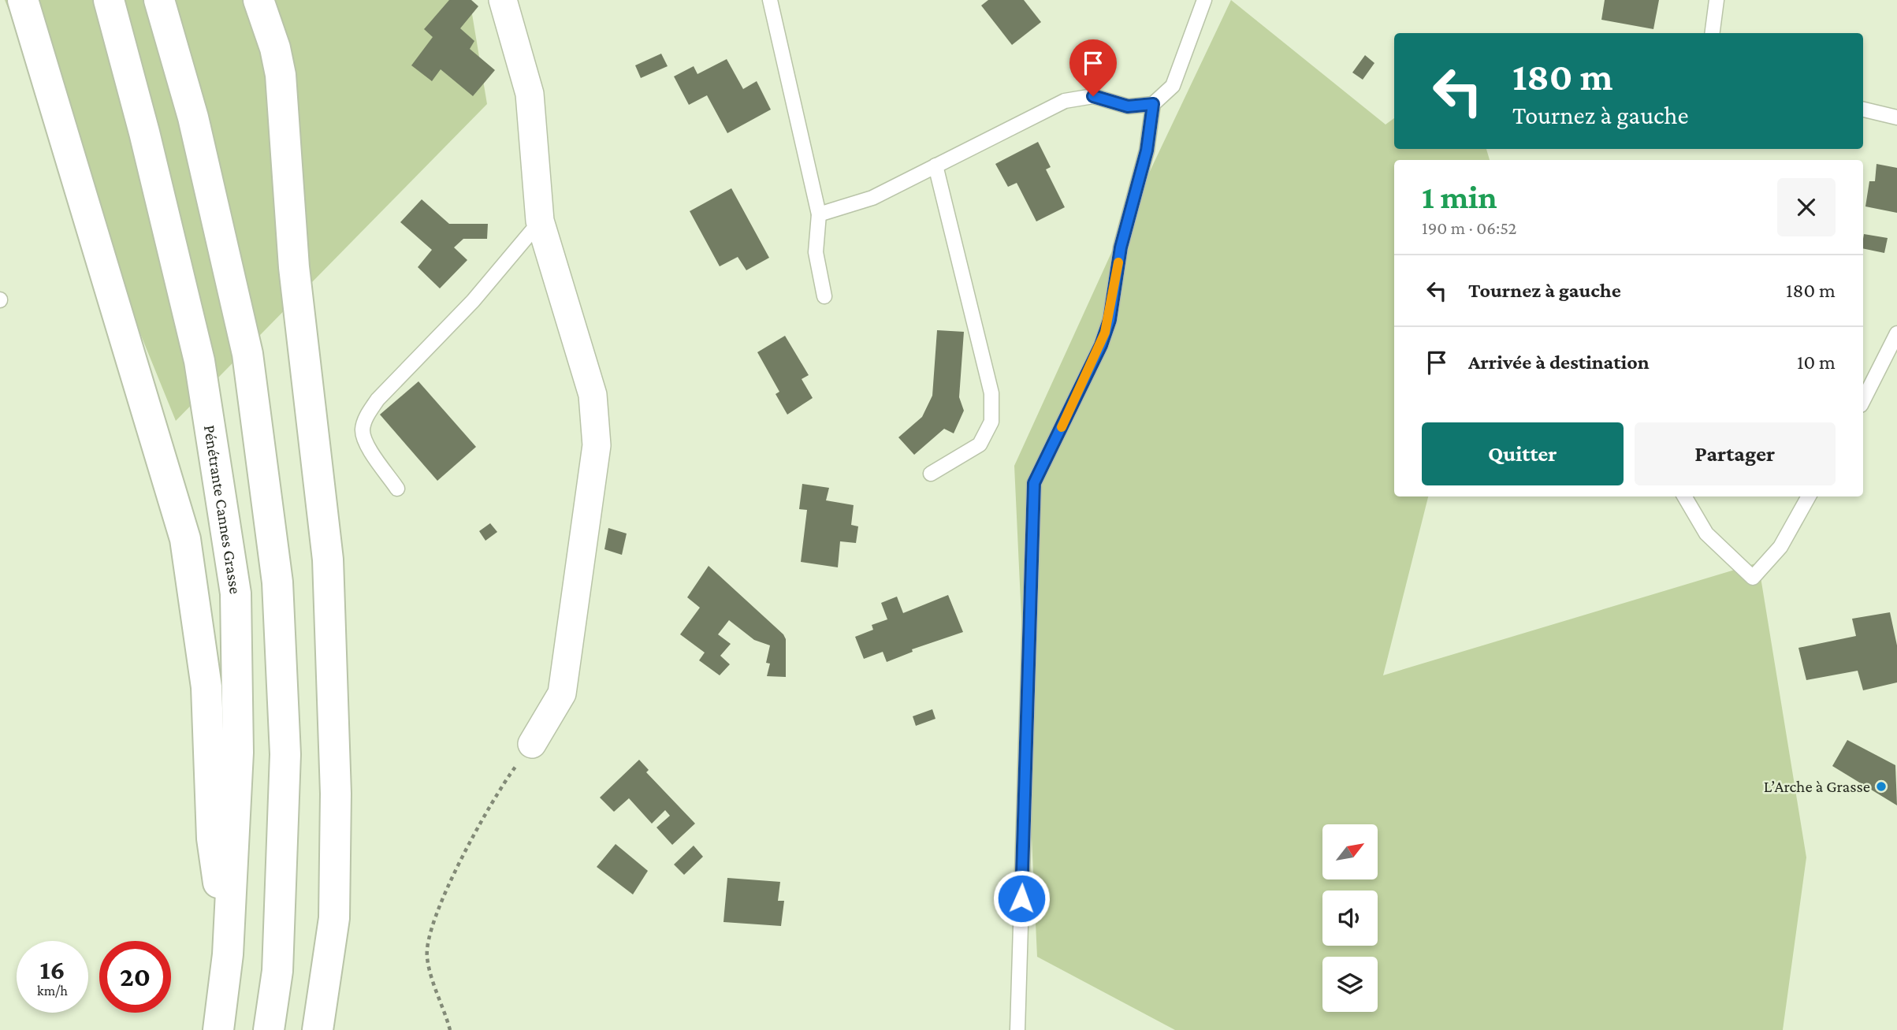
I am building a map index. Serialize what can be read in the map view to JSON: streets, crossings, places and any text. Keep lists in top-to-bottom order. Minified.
{"streets":{"highway":["Pénétrante Cannes Grasse"]},"places":["L’Arche à Grasse"],"north":"top right","page":{"turn":["180 m","Tournez à gauche"],"heading":["1 min","190 m · 06:52"],"list":[{"name":"Tournez à gauche","value":"180 m"},{"name":"Arrivée à destination","value":"10 m"}],"buttons":["Quitter","Partager"],"speed":"16 km/h","limit":"20"}}
